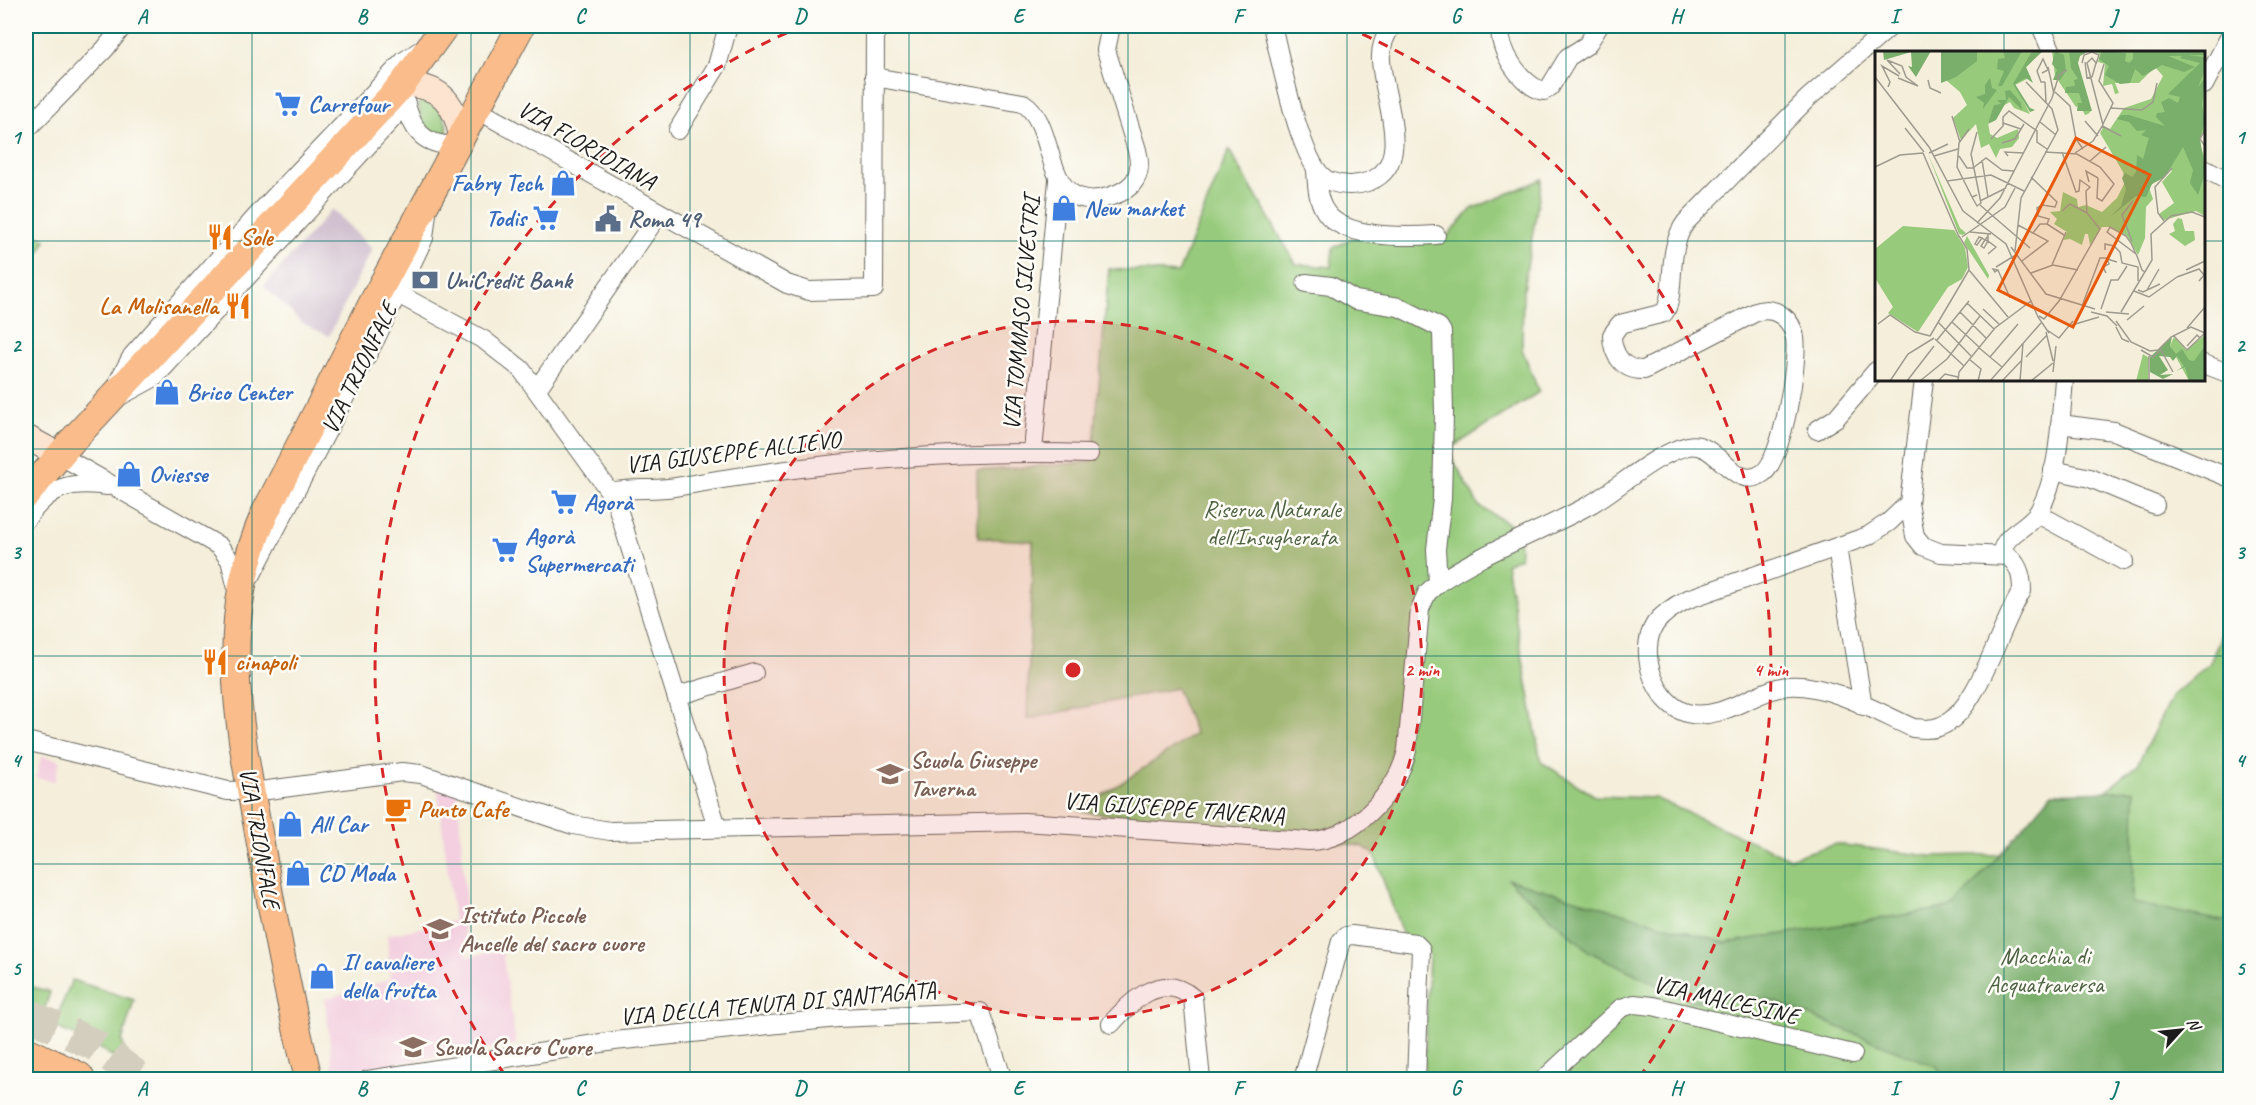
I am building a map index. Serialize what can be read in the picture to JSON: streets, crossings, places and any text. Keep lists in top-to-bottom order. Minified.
{"streets":{"main road":["VIA TRIONFALE"],"street":["VIA FLORIDIANA","VIA TOMMASO SILVESTRI","VIA GIUSEPPE ALLIEVO","VIA GIUSEPPE TAVERNA","VIA MALCESINE","VIA DELLA TENUTA DI SANT'AGATA"]},"crossings":[["VIA FLORIDIANA","VIA TRIONFALE"],["VIA TOMMASO SILVESTRI","VIA GIUSEPPE ALLIEVO"],["VIA TRIONFALE","VIA GIUSEPPE ALLIEVO"],["VIA TRIONFALE","VIA GIUSEPPE TAVERNA"]],"parks":["Riserva Naturale dell'Insugherata","Macchia di Acquatraversa"],"places":{"supermarket":["Carrefour","Todis","Agorà","Agorà Supermercati"],"shop":["Fabry Tech","New market","Brico Center","Oviesse","All Car","CD Moda","Il cavaliere della frutta"],"public building":["Roma 49"],"restaurant":["Sole","La Molisanella","cinapoli"],"bank":["UniCredit Bank"],"school or university":["Scuola Giuseppe Taverna","Istituto Piccole Ancelle del sacro cuore","Scuola Sacro Cuore"],"cafe":["Punto Cafe"]},"north":"top right","grid":{"columns":["A","B","C","D","E","F","G","H","I","J"],"rows":["1","2","3","4","5"]},"rings":["2 min","4 min"]}
